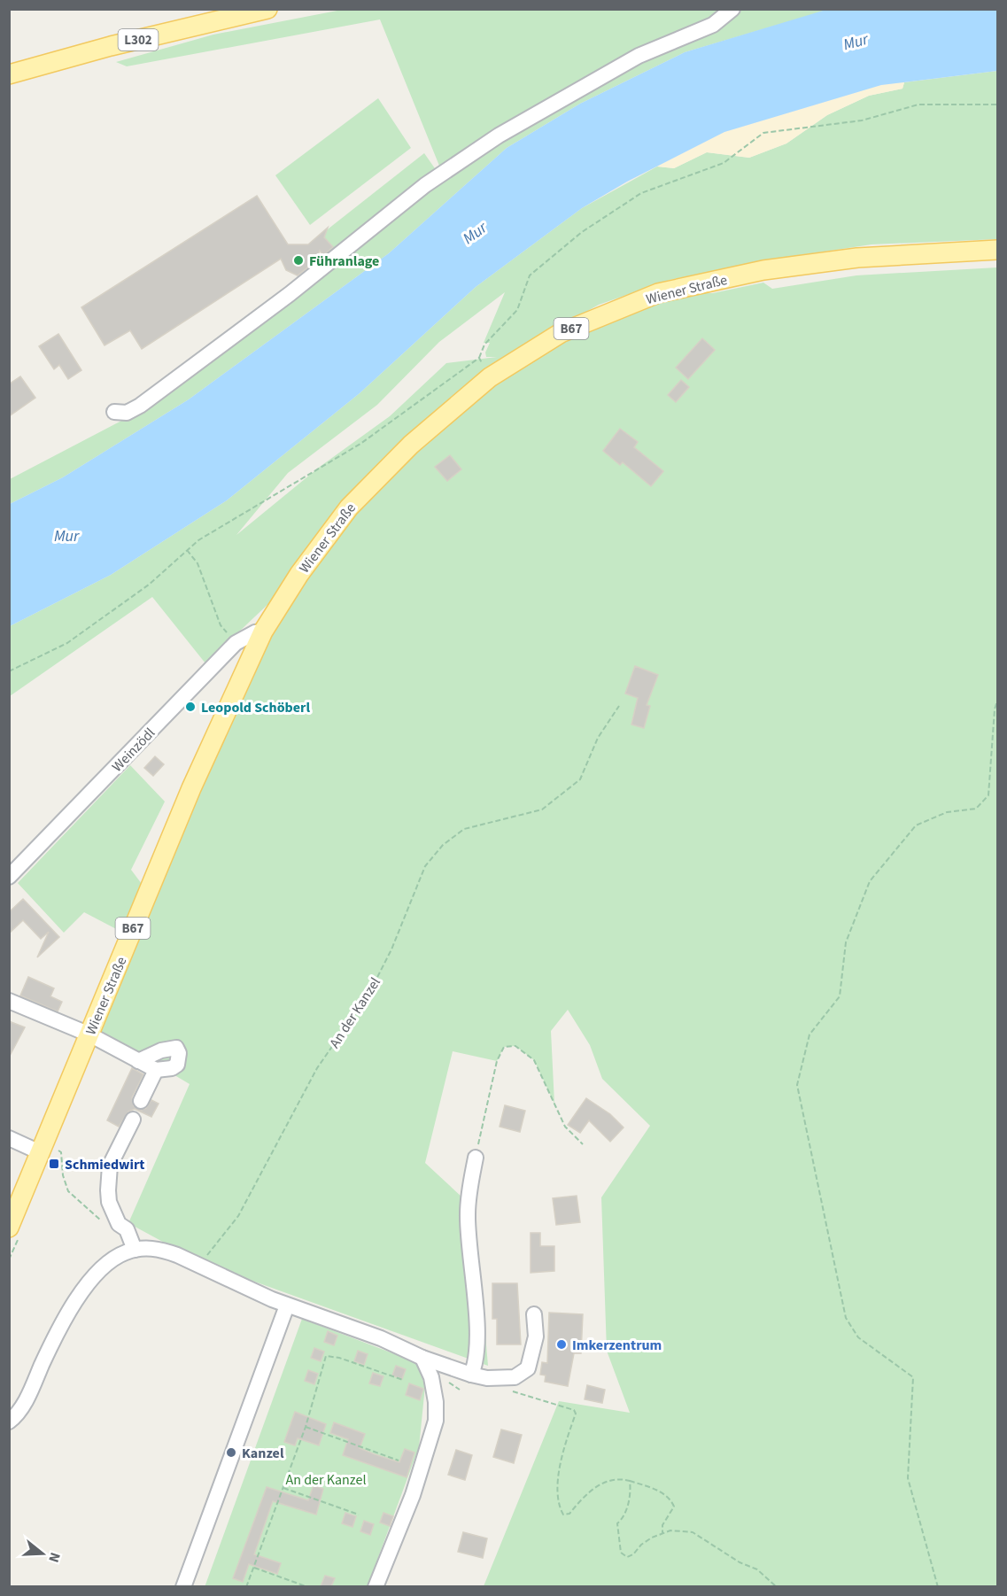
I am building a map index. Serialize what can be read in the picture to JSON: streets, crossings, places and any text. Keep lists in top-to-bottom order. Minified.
{"streets":{"main road":["L302","Wiener Straße","B67"],"street":["Weinzödl"],"path":["An der Kanzel"]},"crossings":[["Wiener Straße","Weinzödl"]],"water":["Mur"],"parks":["An der Kanzel"],"places":{"other":["Führanlage","Leopold Schöberl","Imkerzentrum","Kanzel"],"transit":["Schmiedwirt"]},"north":"right"}
